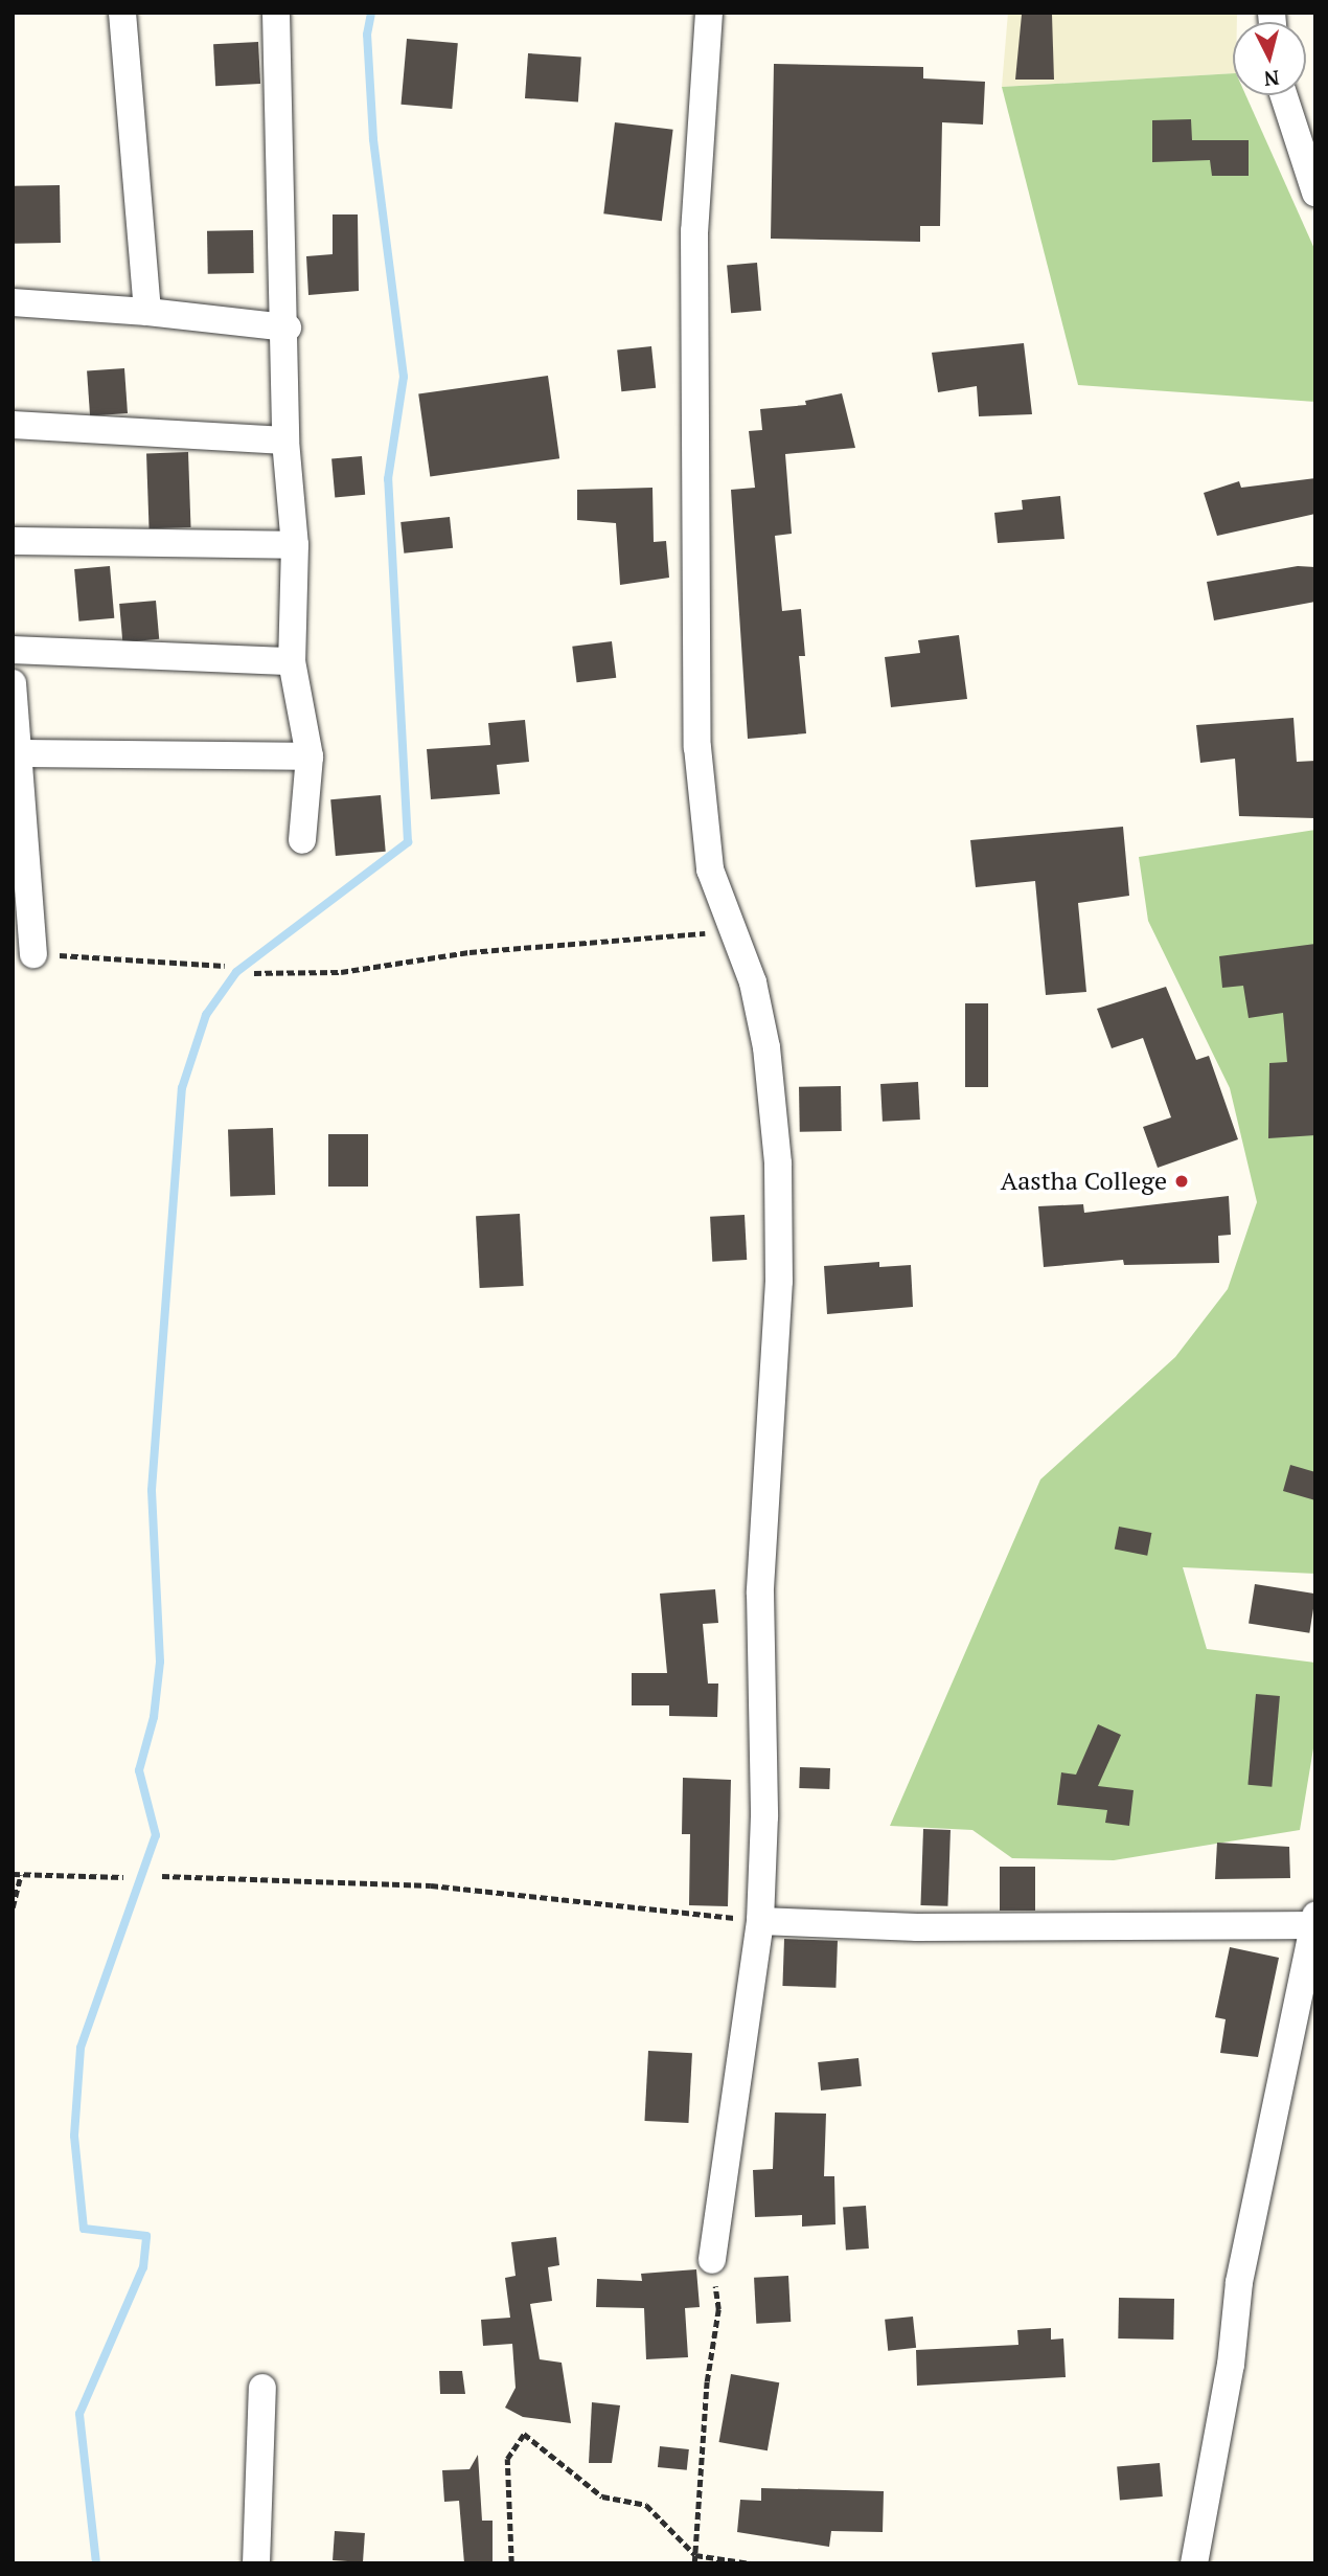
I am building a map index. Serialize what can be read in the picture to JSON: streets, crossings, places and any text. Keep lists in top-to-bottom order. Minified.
{"places":["Aastha College"],"north":"bottom"}
